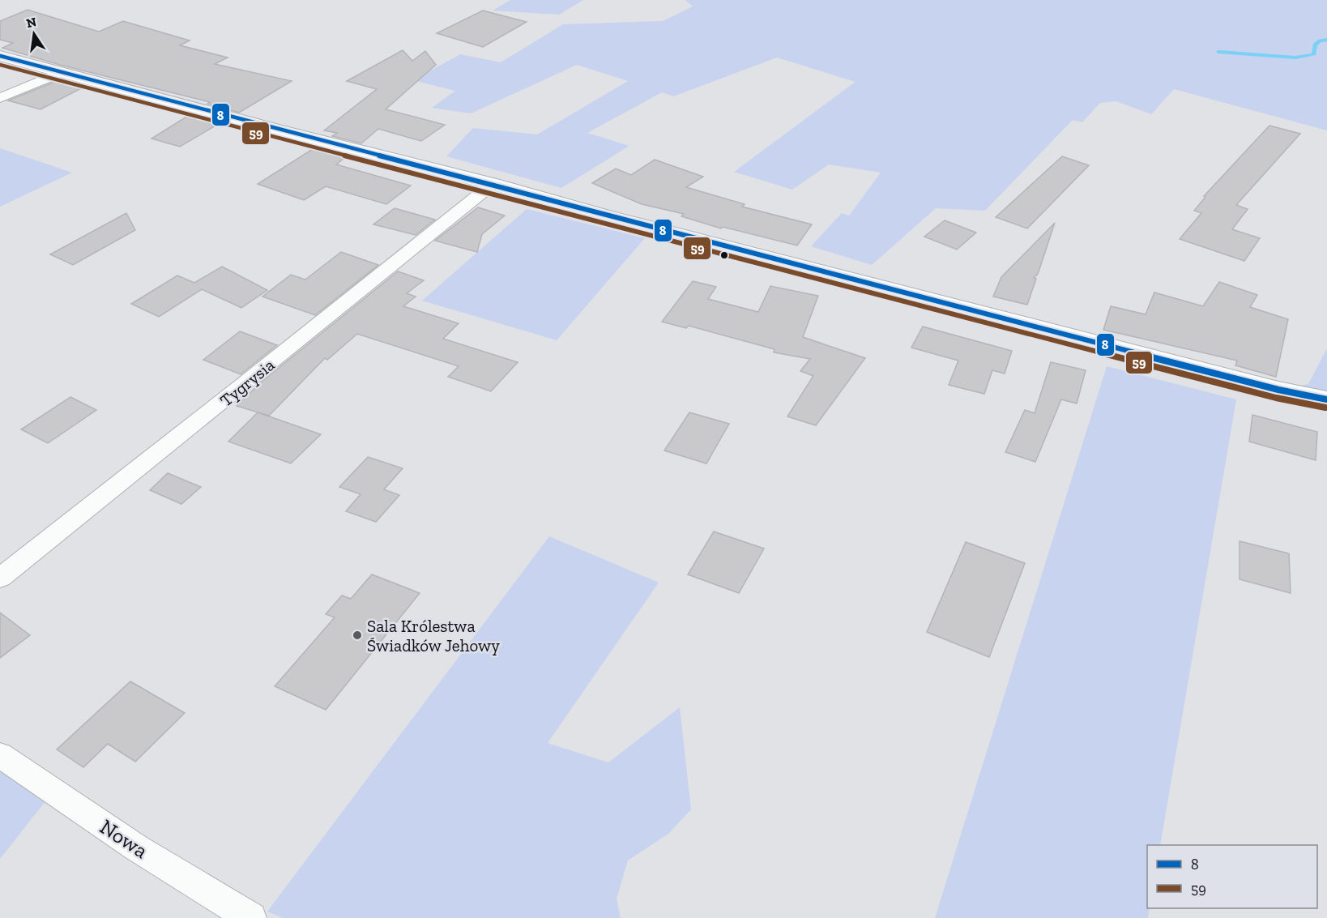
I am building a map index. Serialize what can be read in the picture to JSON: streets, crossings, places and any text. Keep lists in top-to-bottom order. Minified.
{"streets":{"street":["Tygrysia","Nowa"]},"places":["Sala Królestwa Świadków Jehowy"],"lines":["transit line 8","transit line 59"],"legend":["8","59"],"north":"top"}
